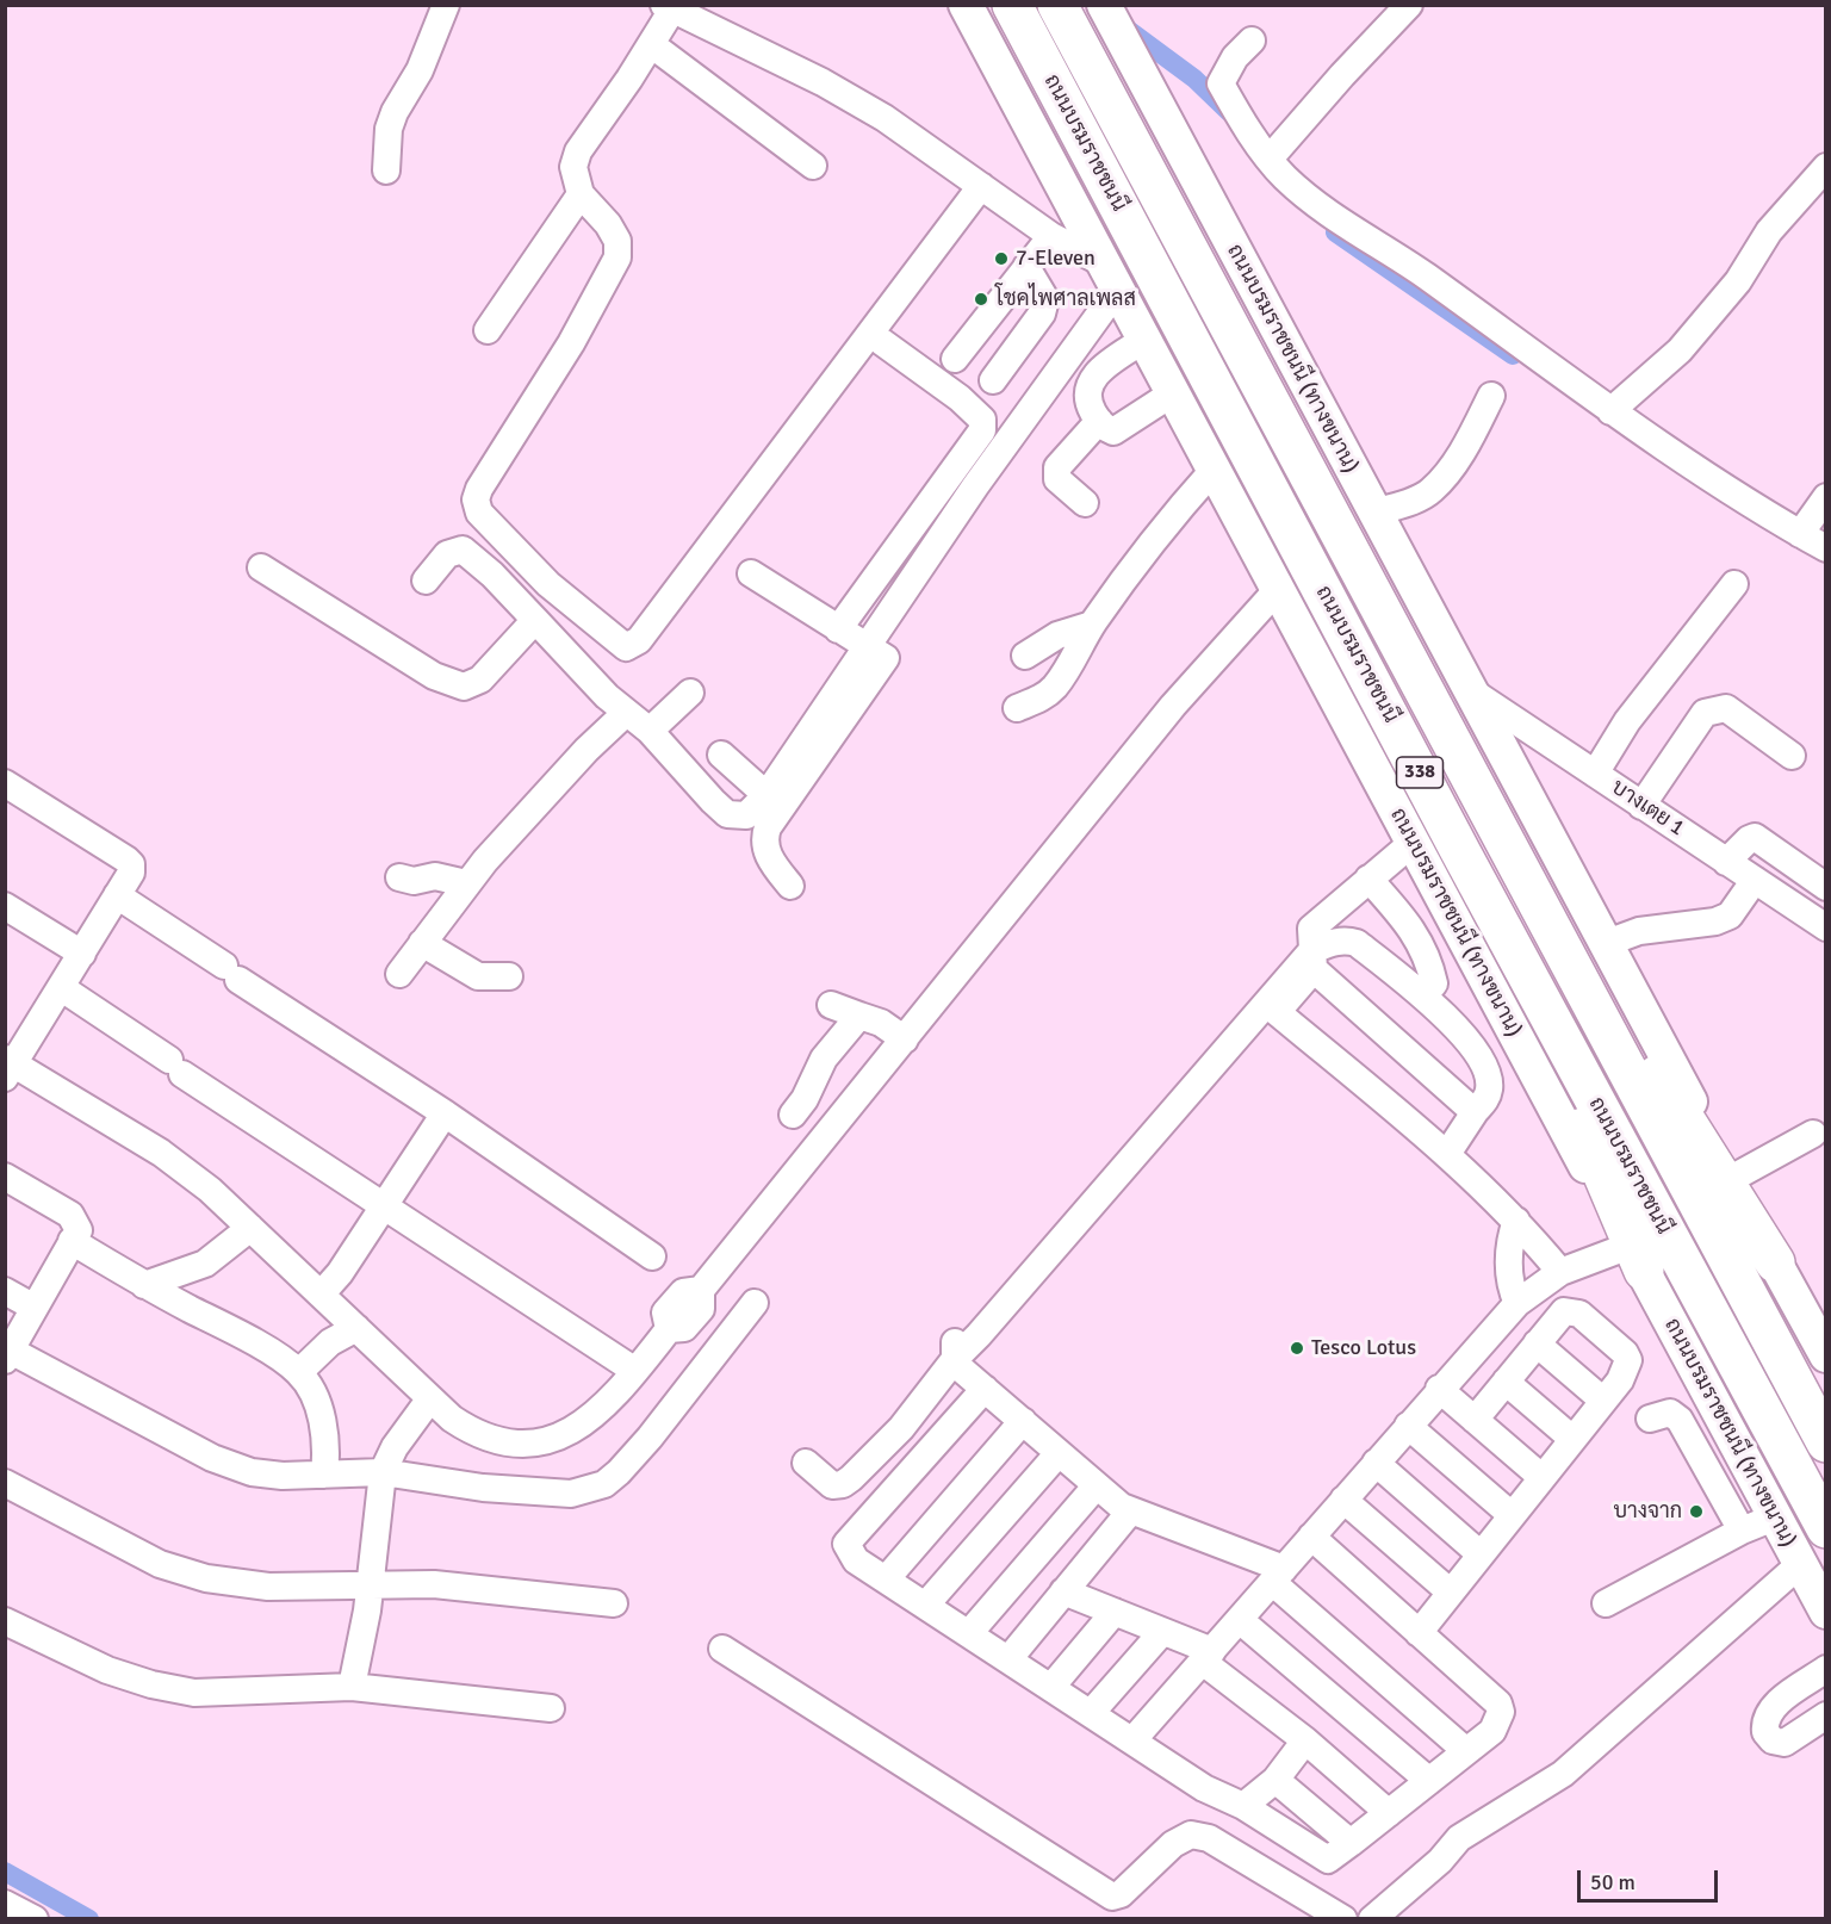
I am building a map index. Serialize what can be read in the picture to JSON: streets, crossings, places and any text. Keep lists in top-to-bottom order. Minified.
{"streets":{"highway":["ถนนบรมราชชนนี","338"],"main road":["ถนนบรมราชชนนี (ทางขนาน)"],"street":["บางเตย 1"]},"crossings":[["ถนนบรมราชชนนี (ทางขนาน)","บางเตย 1"]],"places":["7-Eleven","โชคไพศาลเพลส","Tesco Lotus","บางจาก"],"scale_bar":"50 m"}
